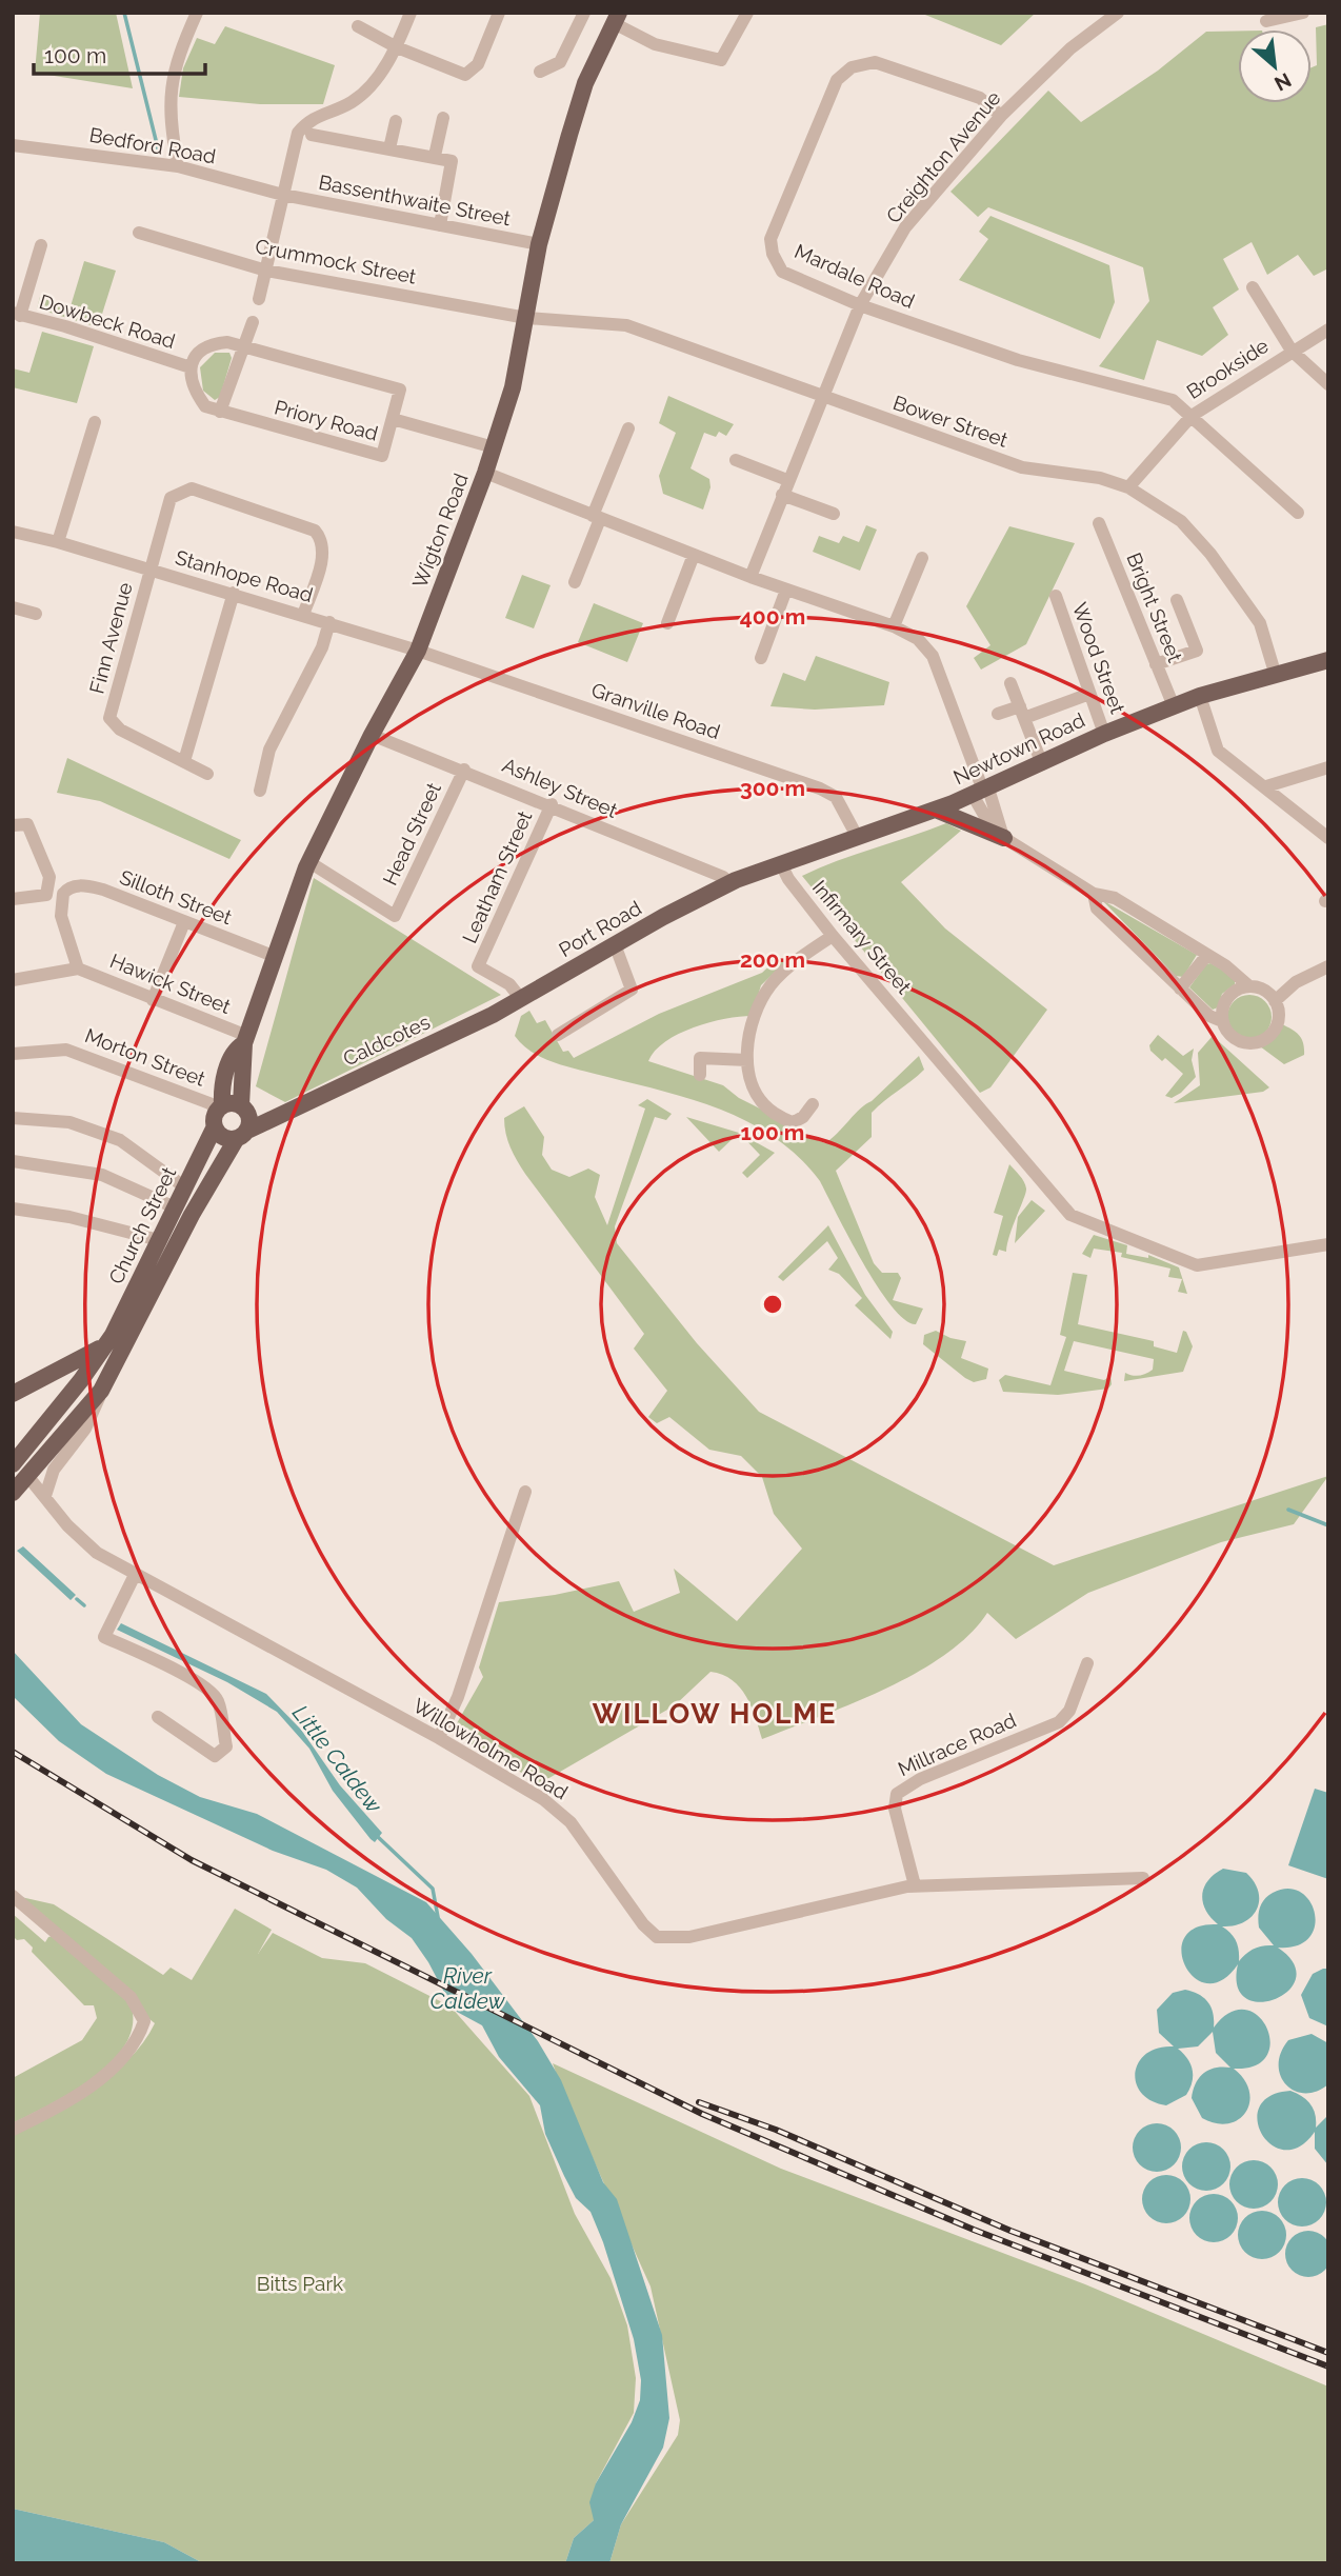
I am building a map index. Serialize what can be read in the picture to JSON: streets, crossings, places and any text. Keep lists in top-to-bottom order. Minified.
{"streets":{"main road":["Wigton Road","Newtown Road","Port Road","Caldcotes","Church Street"],"street":["Bedford Road","Creighton Avenue","Bassenthwaite Street","Crummock Street","Mardale Road","Dowbeck Road","Brookside","Priory Road","Bower Street","Stanhope Road","Bright Street","Finn Avenue","Wood Street","Granville Road","Ashley Street","Head Street","Leatham Street","Silloth Street","Infirmary Street","Hawick Street","Morton Street","Millrace Road","Willowholme Road"]},"crossings":[["Bedford Road","Bassenthwaite Street"],["Creighton Avenue","Mardale Road"],["Creighton Avenue","Bower Street"],["Bassenthwaite Street","Wigton Road"],["Crummock Street","Bower Street"],["Crummock Street","Wigton Road"],["Mardale Road","Brookside"],["Dowbeck Road","Priory Road"],["Brookside","Bower Street"],["Priory Road","Wigton Road"],["Bower Street","Wigton Road"],["Bower Street","Newtown Road"],["Wigton Road","Stanhope Road"],["Wigton Road","Granville Road"],["Wigton Road","Ashley Street"],["Wigton Road","Head Street"],["Wigton Road","Silloth Street"],["Wigton Road","Hawick Street"],["Wigton Road","Caldcotes"],["Wigton Road","Morton Street"],["Wigton Road","Church Street"],["Stanhope Road","Finn Avenue"],["Stanhope Road","Granville Road"],["Bright Street","Newtown Road"],["Wood Street","Newtown Road"],["Granville Road","Newtown Road"],["Newtown Road","Ashley Street"],["Newtown Road","Port Road"],["Newtown Road","Infirmary Street"],["Ashley Street","Head Street"],["Ashley Street","Leatham Street"],["Ashley Street","Port Road"],["Leatham Street","Port Road"],["Port Road","Caldcotes"],["Caldcotes","Morton Street"],["Caldcotes","Church Street"],["Morton Street","Church Street"],["Church Street","Willowholme Road"],["Millrace Road","Willowholme Road"]],"districts":["WILLOW HOLME"],"water":["Little Caldew","River Caldew"],"parks":["Bitts Park"],"scale_bar":"100 m","north":"bottom right","rings":["400 m","300 m","200 m","100 m"]}
